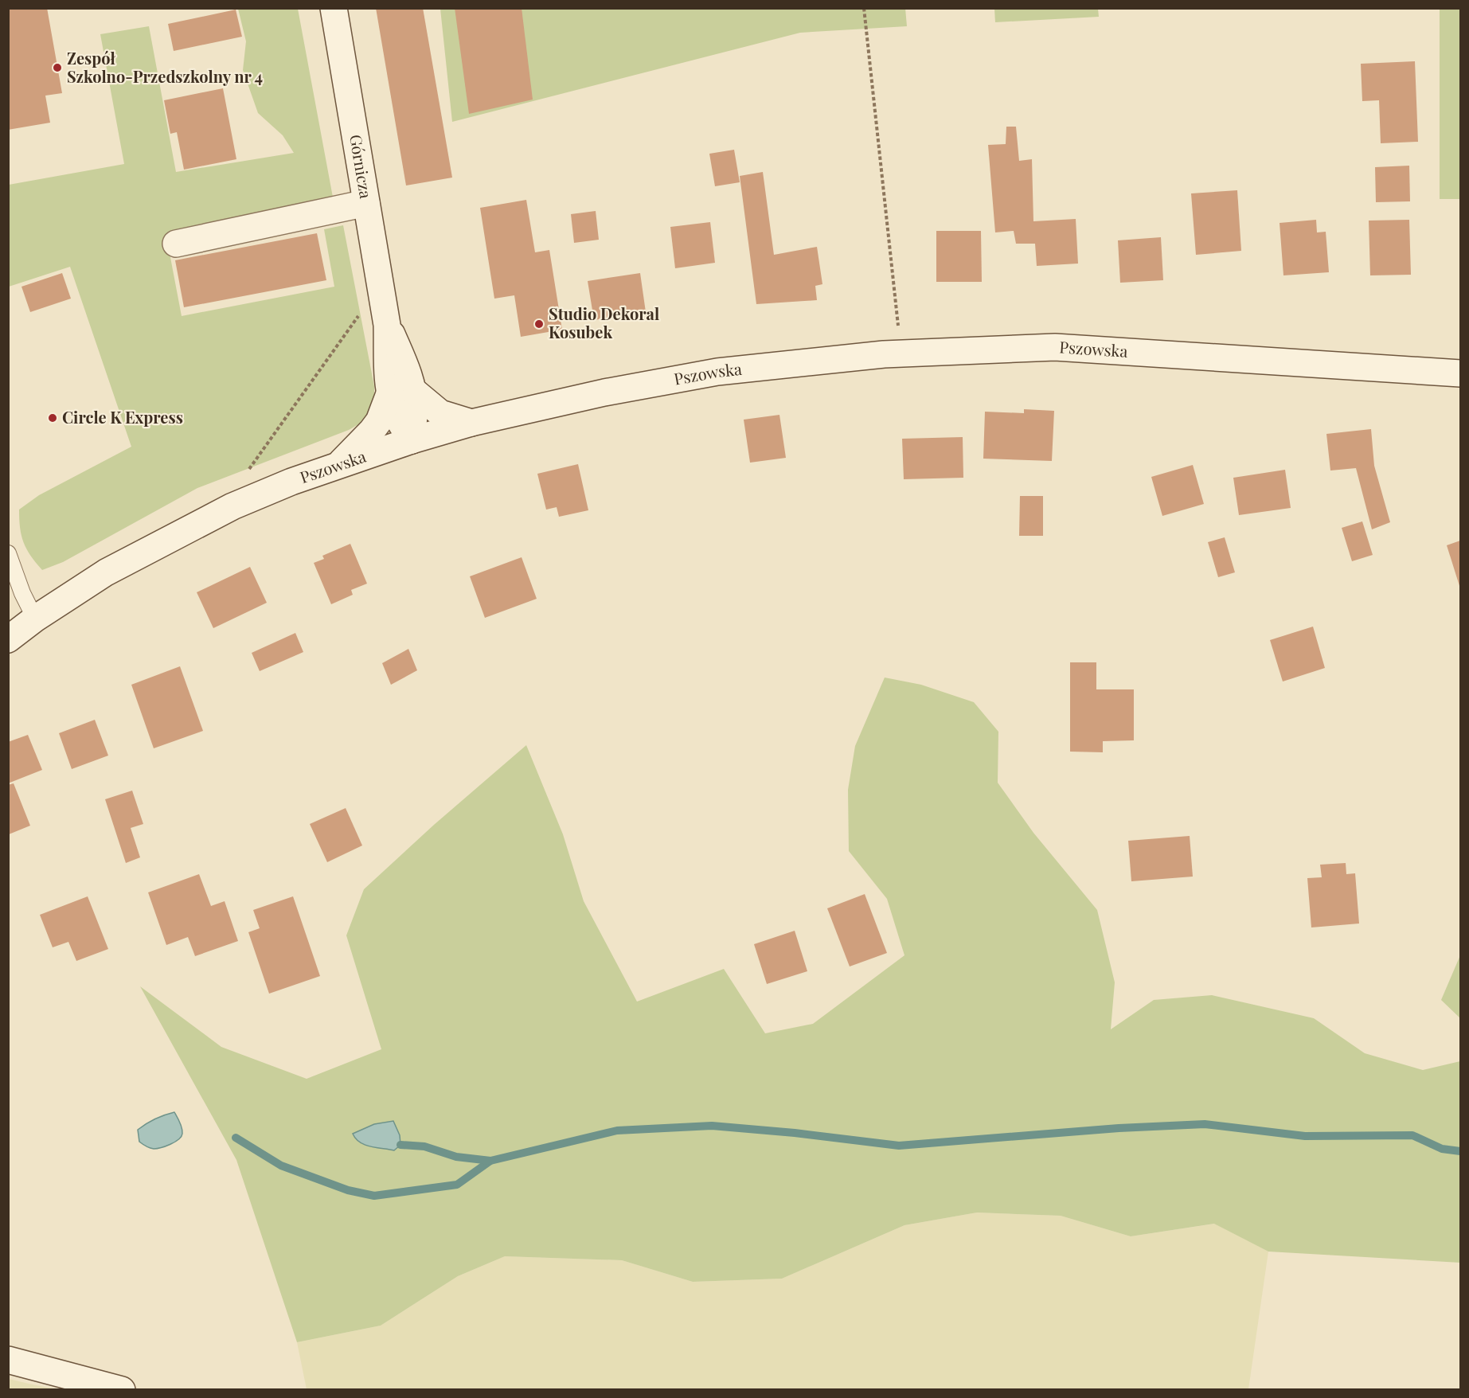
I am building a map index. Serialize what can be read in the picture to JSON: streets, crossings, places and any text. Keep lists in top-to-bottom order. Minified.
{"streets":{"main road":["Górnicza","Pszowska"]},"crossings":[["Górnicza","Pszowska"]],"places":["Zespół Szkolno-Przedszkolny nr 4","Studio Dekoral Kosubek","Circle K Express"]}
